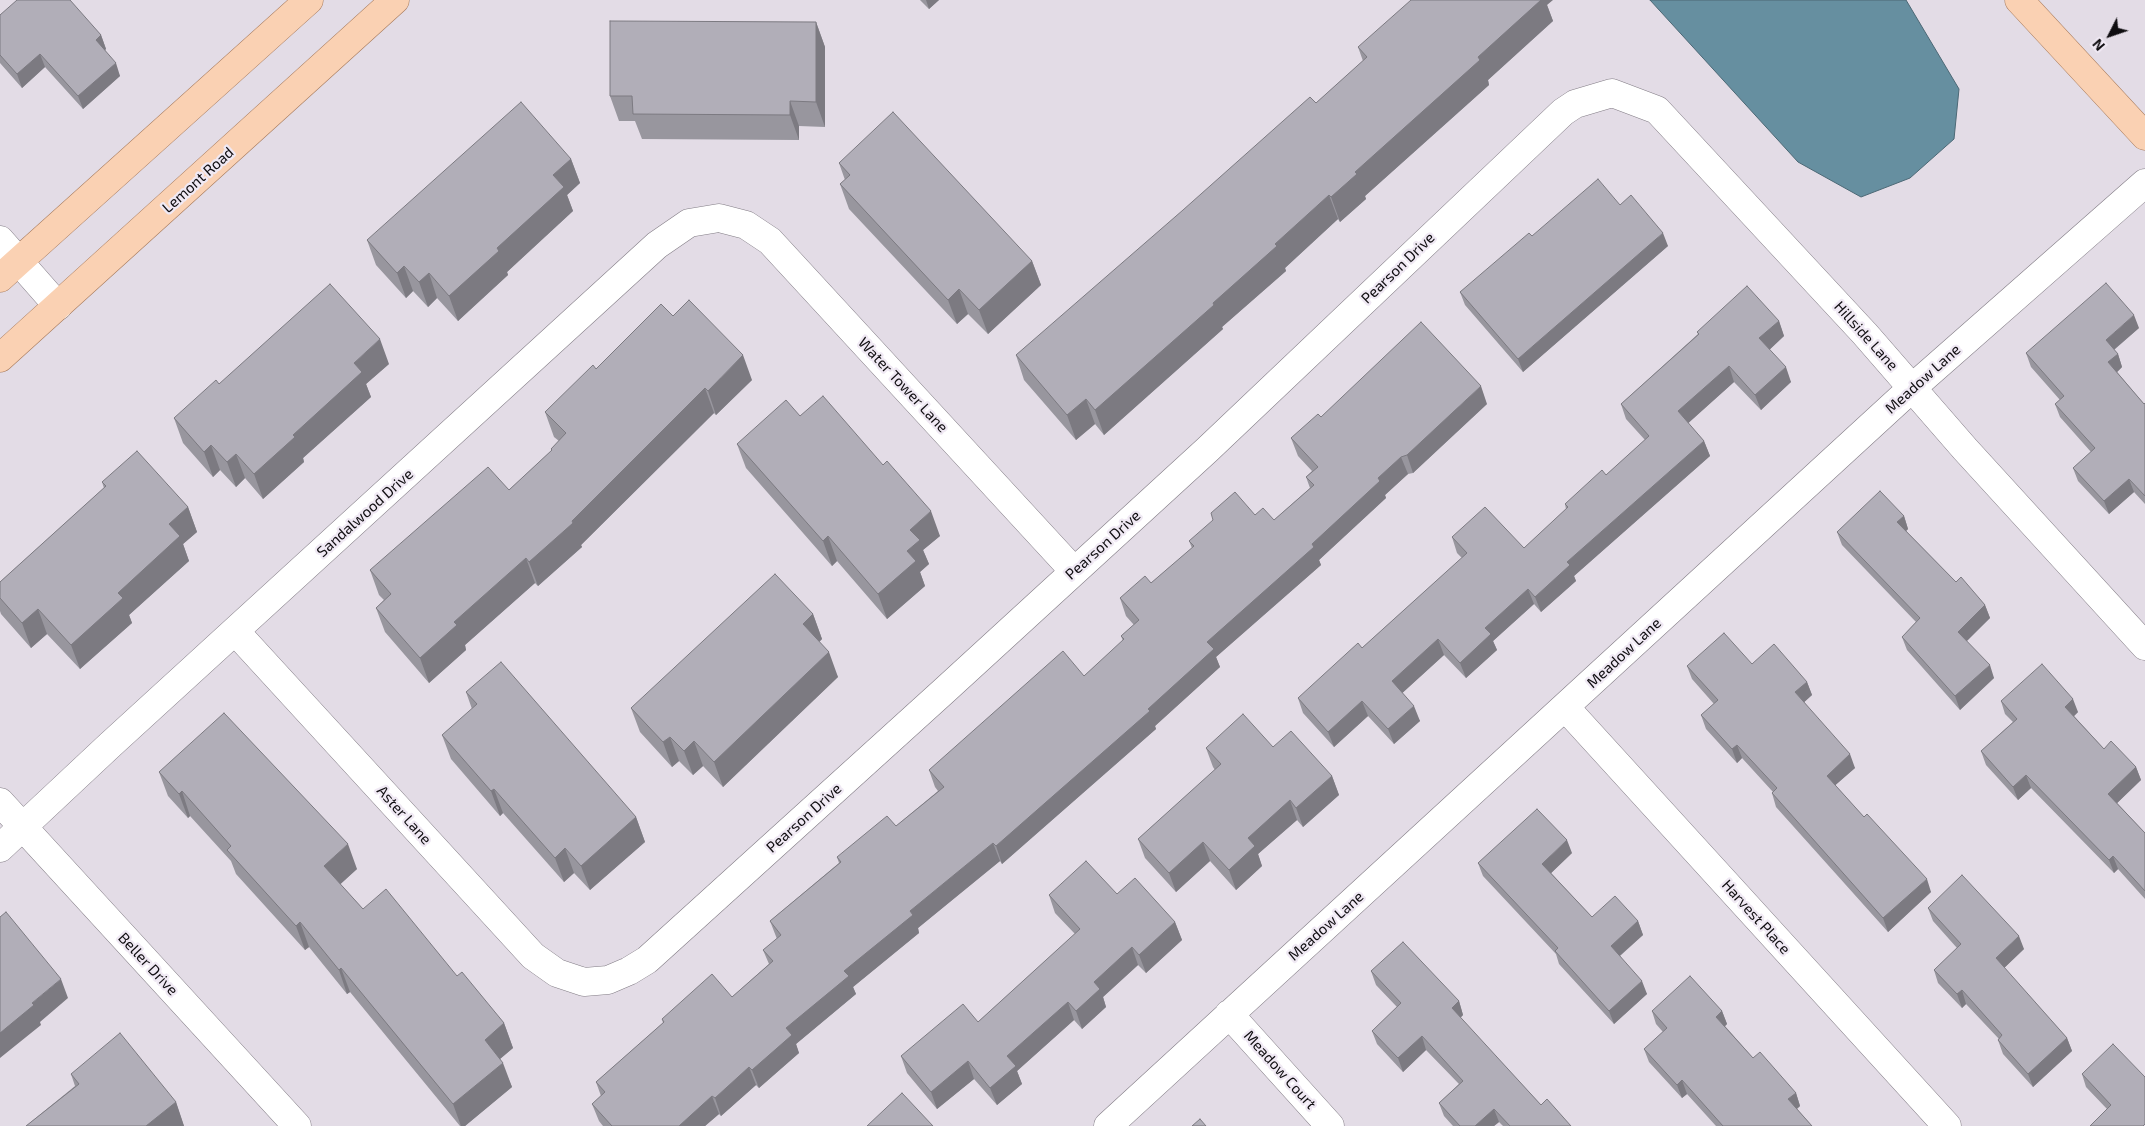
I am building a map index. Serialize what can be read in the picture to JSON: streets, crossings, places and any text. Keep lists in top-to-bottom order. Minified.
{"streets":{"main road":["Lemont Road"],"street":["Pearson Drive","Hillside Lane","Meadow Lane","Water Tower Lane","Sandalwood Drive","Aster Lane","Harvest Place","Beller Drive","Meadow Court"]},"crossings":[["Pearson Drive","Hillside Lane"],["Pearson Drive","Water Tower Lane"],["Pearson Drive","Aster Lane"],["Hillside Lane","Meadow Lane"],["Meadow Lane","Harvest Place"],["Meadow Lane","Meadow Court"],["Water Tower Lane","Sandalwood Drive"],["Sandalwood Drive","Aster Lane"],["Sandalwood Drive","Beller Drive"]],"north":"bottom left"}
